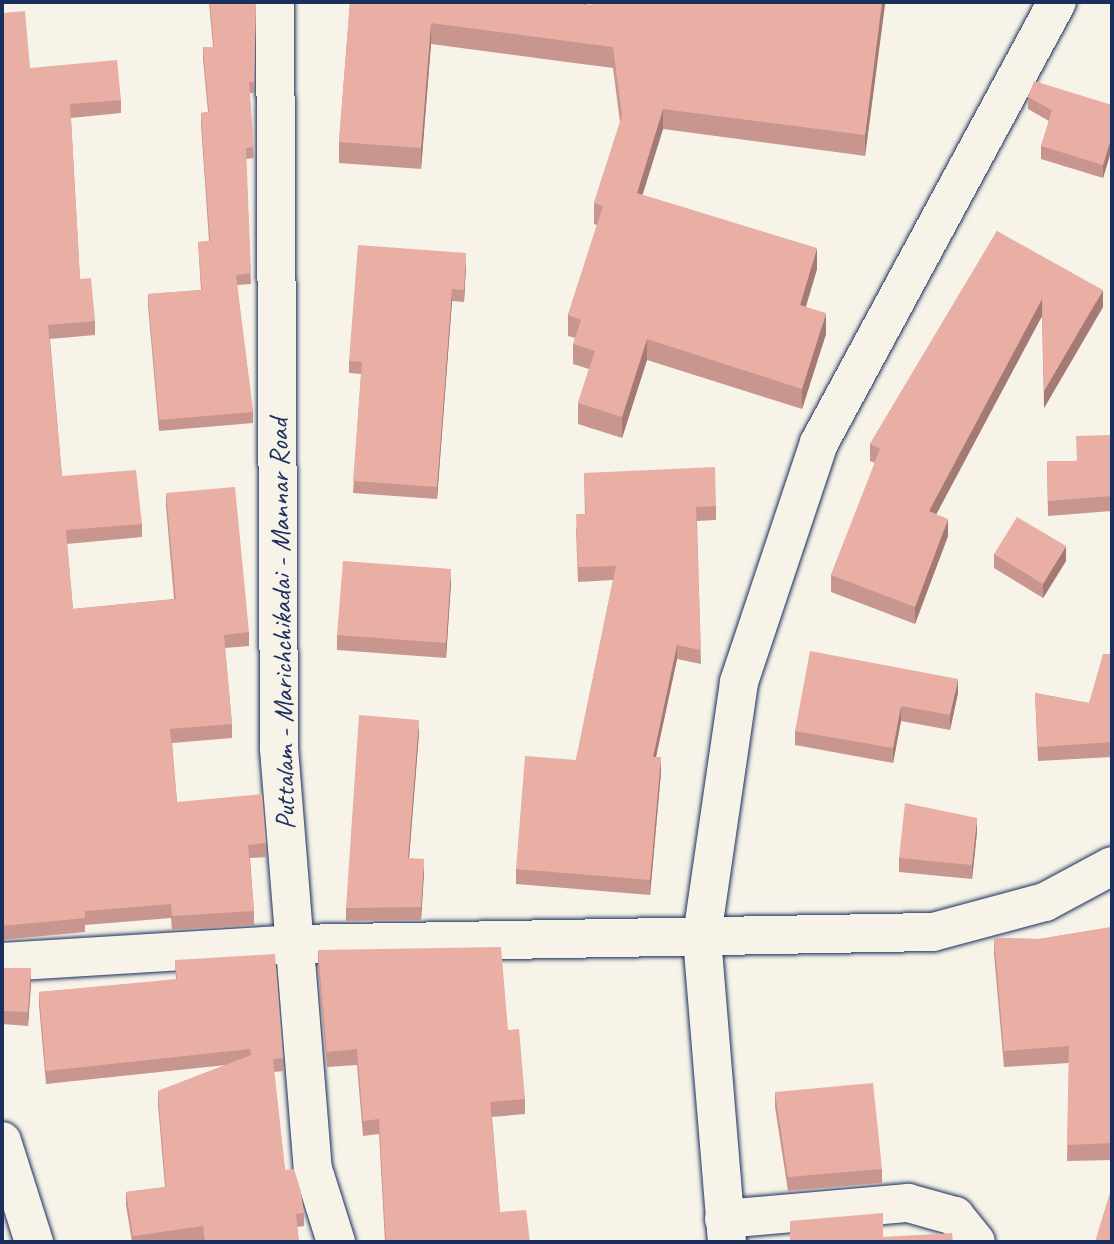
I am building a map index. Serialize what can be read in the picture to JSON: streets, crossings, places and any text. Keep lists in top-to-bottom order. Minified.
{"streets":{"street":["Puttalam - Marichchikadai - Mannar Road"]}}
